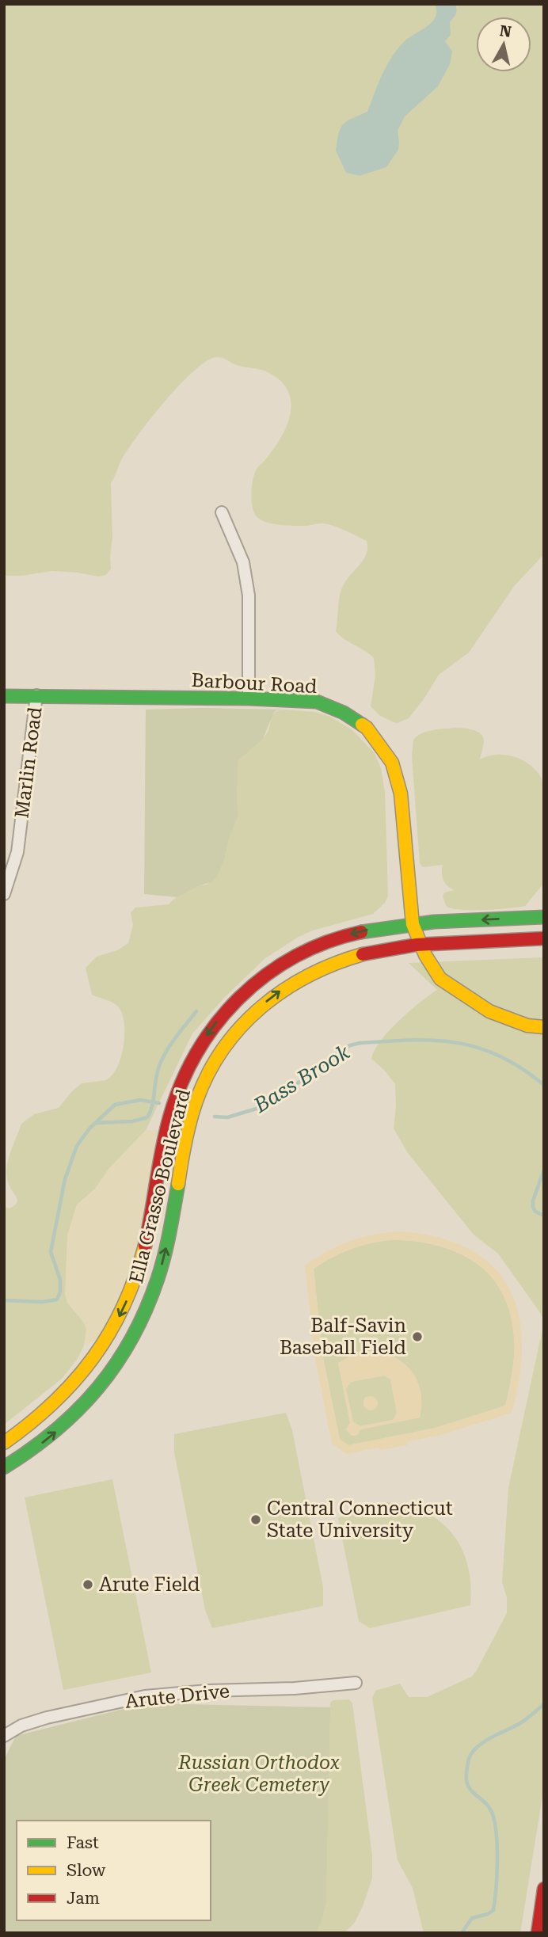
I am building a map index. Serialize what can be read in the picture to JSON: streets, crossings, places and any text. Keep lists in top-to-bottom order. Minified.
{"streets":{"main road":["Barbour Road","Ella Grasso Boulevard"],"street":["Marlin Road","Arute Drive"]},"crossings":[["Barbour Road","Marlin Road"],["Barbour Road","Ella Grasso Boulevard"]],"water":["Bass Brook"],"parks":["Russian Orthodox Greek Cemetery"],"places":["Balf-Savin Baseball Field","Central Connecticut State University","Arute Field"],"legend":["Fast","Slow","Jam"],"north":"top"}
